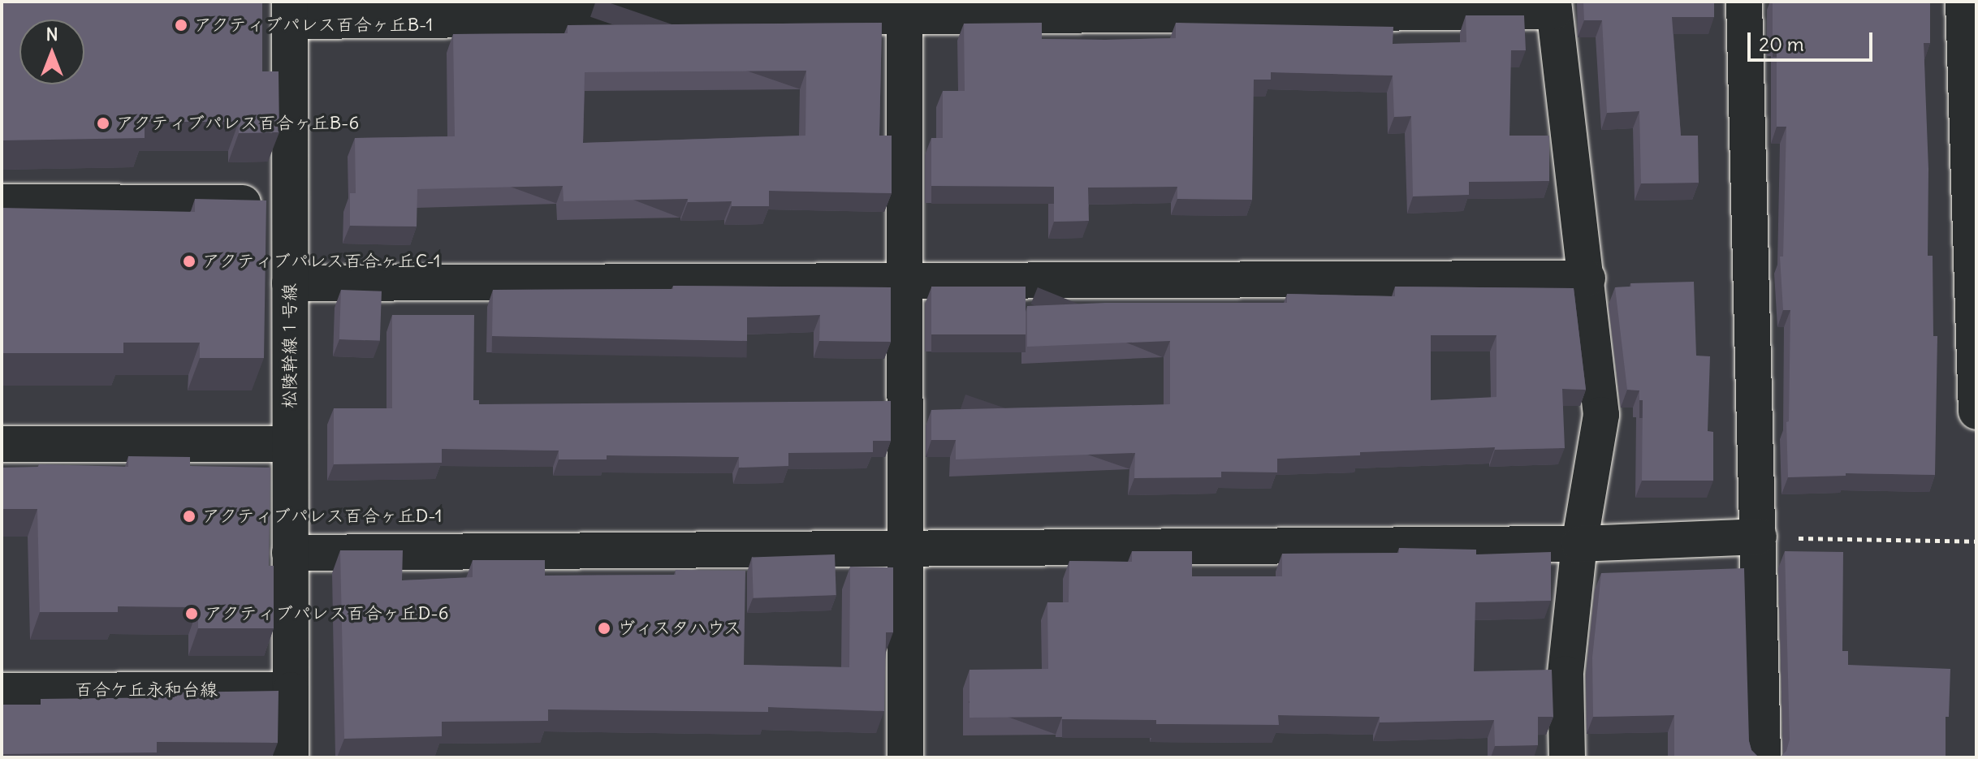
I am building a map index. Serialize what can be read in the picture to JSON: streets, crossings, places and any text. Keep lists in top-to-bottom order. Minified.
{"streets":{"street":["松陵幹線１号線","百合ケ丘永和台線"]},"crossings":[["松陵幹線１号線","百合ケ丘永和台線"]],"places":["アクティブパレス百合ヶ丘B-1","アクティブパレス百合ヶ丘B-6","アクティブパレス百合ヶ丘C-1","アクティブパレス百合ヶ丘D-1","アクティブパレス百合ヶ丘D-6","ヴィスタハウス"],"scale_bar":"20 m","north":"top"}
